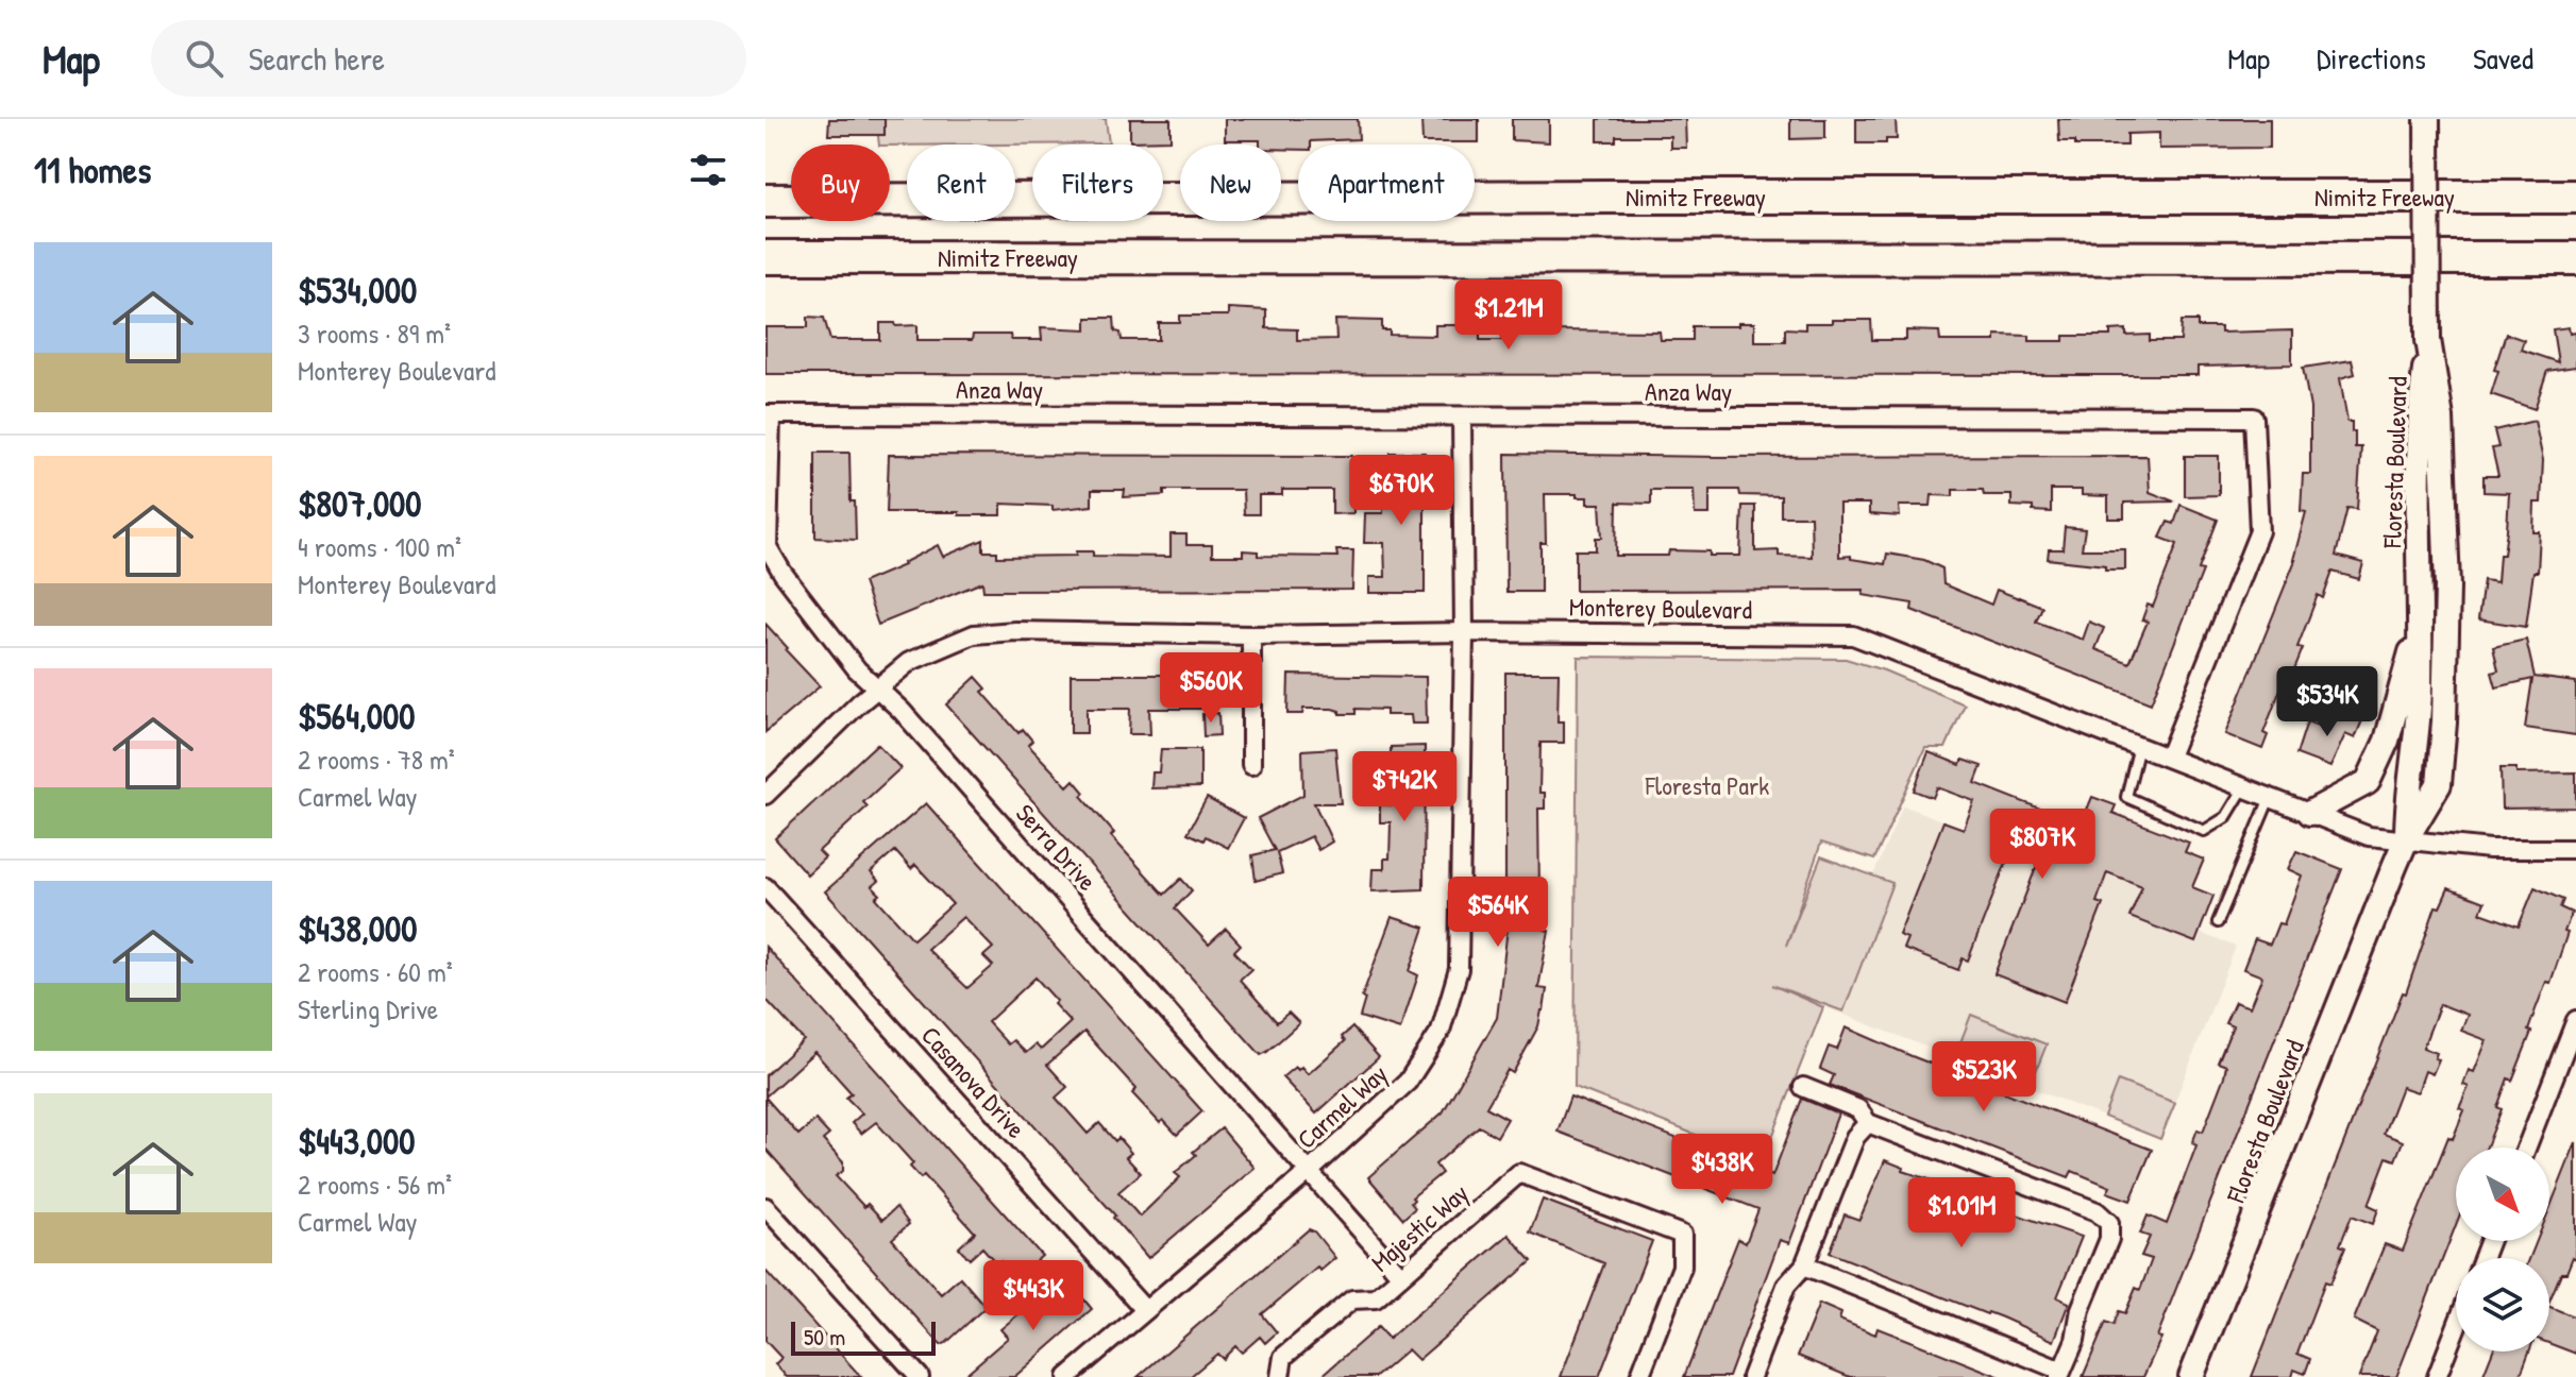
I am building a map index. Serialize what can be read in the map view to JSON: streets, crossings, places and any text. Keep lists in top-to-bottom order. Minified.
{"streets":{"highway":["Nimitz Freeway"],"street":["Anza Way","Floresta Boulevard","Monterey Boulevard","Serra Drive","Casanova Drive","Carmel Way","Majestic Way"]},"crossings":[["Anza Way","Monterey Boulevard"],["Anza Way","Serra Drive"],["Anza Way","Carmel Way"],["Floresta Boulevard","Monterey Boulevard"],["Monterey Boulevard","Serra Drive"],["Monterey Boulevard","Carmel Way"],["Serra Drive","Carmel Way"],["Serra Drive","Majestic Way"],["Casanova Drive","Carmel Way"]],"parks":["Floresta Park"],"scale_bar":"50 m","north":"bottom right","page":{"header":"Map","search":"Search here","nav":["Map","Directions","Saved"],"heading":"11 homes","chip":["Buy","Rent","Filters","New","Apartment"],"list":[{"name":"$534,000","note":"3 rooms · 89 m² · Monterey Boulevard"},{"name":"$807,000","note":"4 rooms · 100 m² · Monterey Boulevard"},{"name":"$564,000","note":"2 rooms · 78 m² · Carmel Way"},{"name":"$438,000","note":"2 rooms · 60 m² · Sterling Drive"},{"name":"$443,000","note":"2 rooms · 56 m² · Carmel Way"}],"price":["$1.21M","$670K","$560K","$534K","$742K","$807K","$564K","$523K","$438K","$1.01M","$443K"],"scale":"50 m"}}
